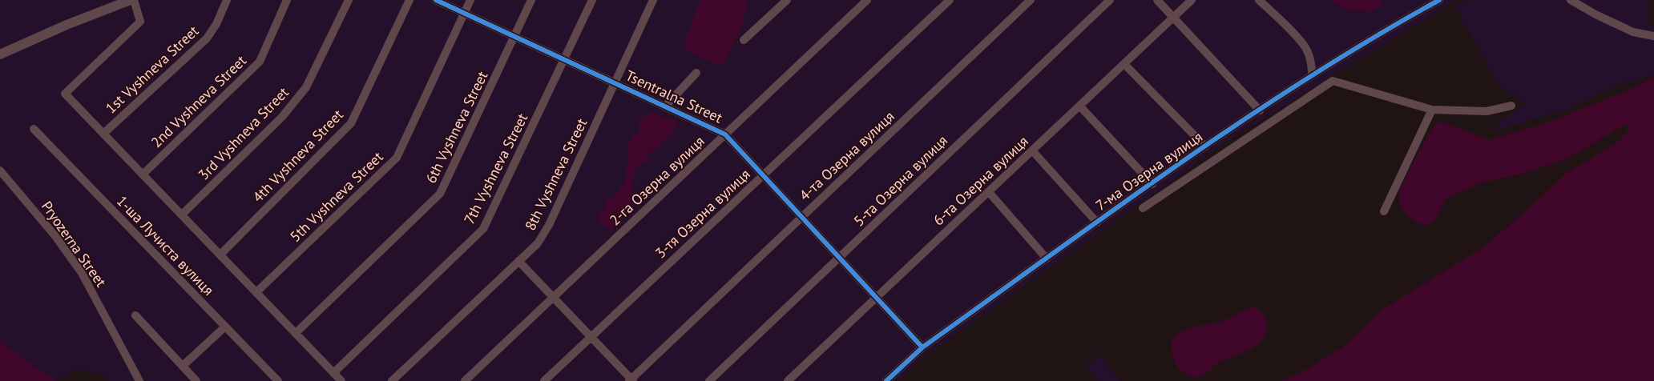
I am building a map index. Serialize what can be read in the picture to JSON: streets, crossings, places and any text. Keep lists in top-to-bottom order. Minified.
{"streets":{"street":["1st Vyshneva Street","Tsentralna Street","2nd Vyshneva Street","6th Vyshneva Street","3rd Vyshneva Street","4th Vyshneva Street","4-та Озерна вулиця","7th Vyshneva Street","7-ма Озерна вулиця","8th Vyshneva Street","2-га Озерна вулиця","5-та Озерна вулиця","6-та Озерна вулиця","5th Vyshneva Street","3-тя Озерна вулиця","Pryozerna Street","1-ша Лучиста вулиця"]},"crossings":[["Tsentralna Street","6th Vyshneva Street"],["Tsentralna Street","4-та Озерна вулиця"],["Tsentralna Street","7th Vyshneva Street"],["Tsentralna Street","7-ма Озерна вулиця"],["Tsentralna Street","8th Vyshneva Street"],["Tsentralna Street","2-га Озерна вулиця"],["Tsentralna Street","5-та Озерна вулиця"],["Tsentralna Street","6-та Озерна вулиця"],["Tsentralna Street","5th Vyshneva Street"],["Tsentralna Street","3-тя Озерна вулиця"]]}
